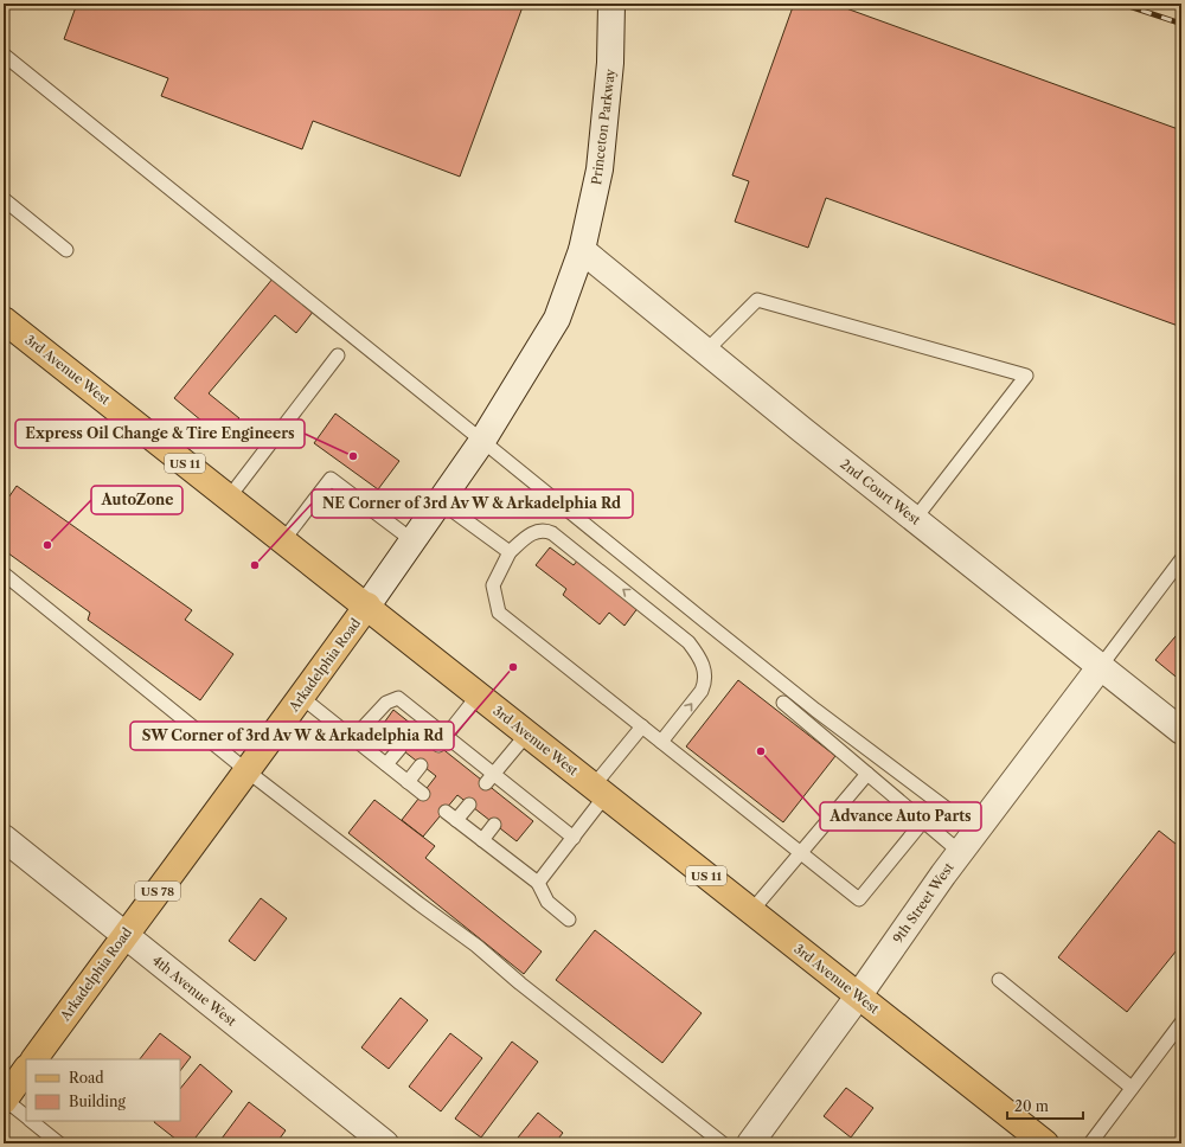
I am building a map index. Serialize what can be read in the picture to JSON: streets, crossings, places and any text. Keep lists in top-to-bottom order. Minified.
{"streets":{"main road":["3rd Avenue West","US 11","Arkadelphia Road","US 78"],"street":["Princeton Parkway","2nd Court West","9th Street West","4th Avenue West"]},"crossings":[["Princeton Parkway","2nd Court West"],["Princeton Parkway","Arkadelphia Road"],["3rd Avenue West","Arkadelphia Road"],["3rd Avenue West","9th Street West"],["2nd Court West","Arkadelphia Road"],["2nd Court West","9th Street West"],["Arkadelphia Road","4th Avenue West"]],"places":["Express Oil Change & Tire Engineers","AutoZone","NE Corner of 3rd Av W & Arkadelphia Rd","SW Corner of 3rd Av W & Arkadelphia Rd","Advance Auto Parts"],"legend":["Road","Building"],"scale_bar":"20 m"}
